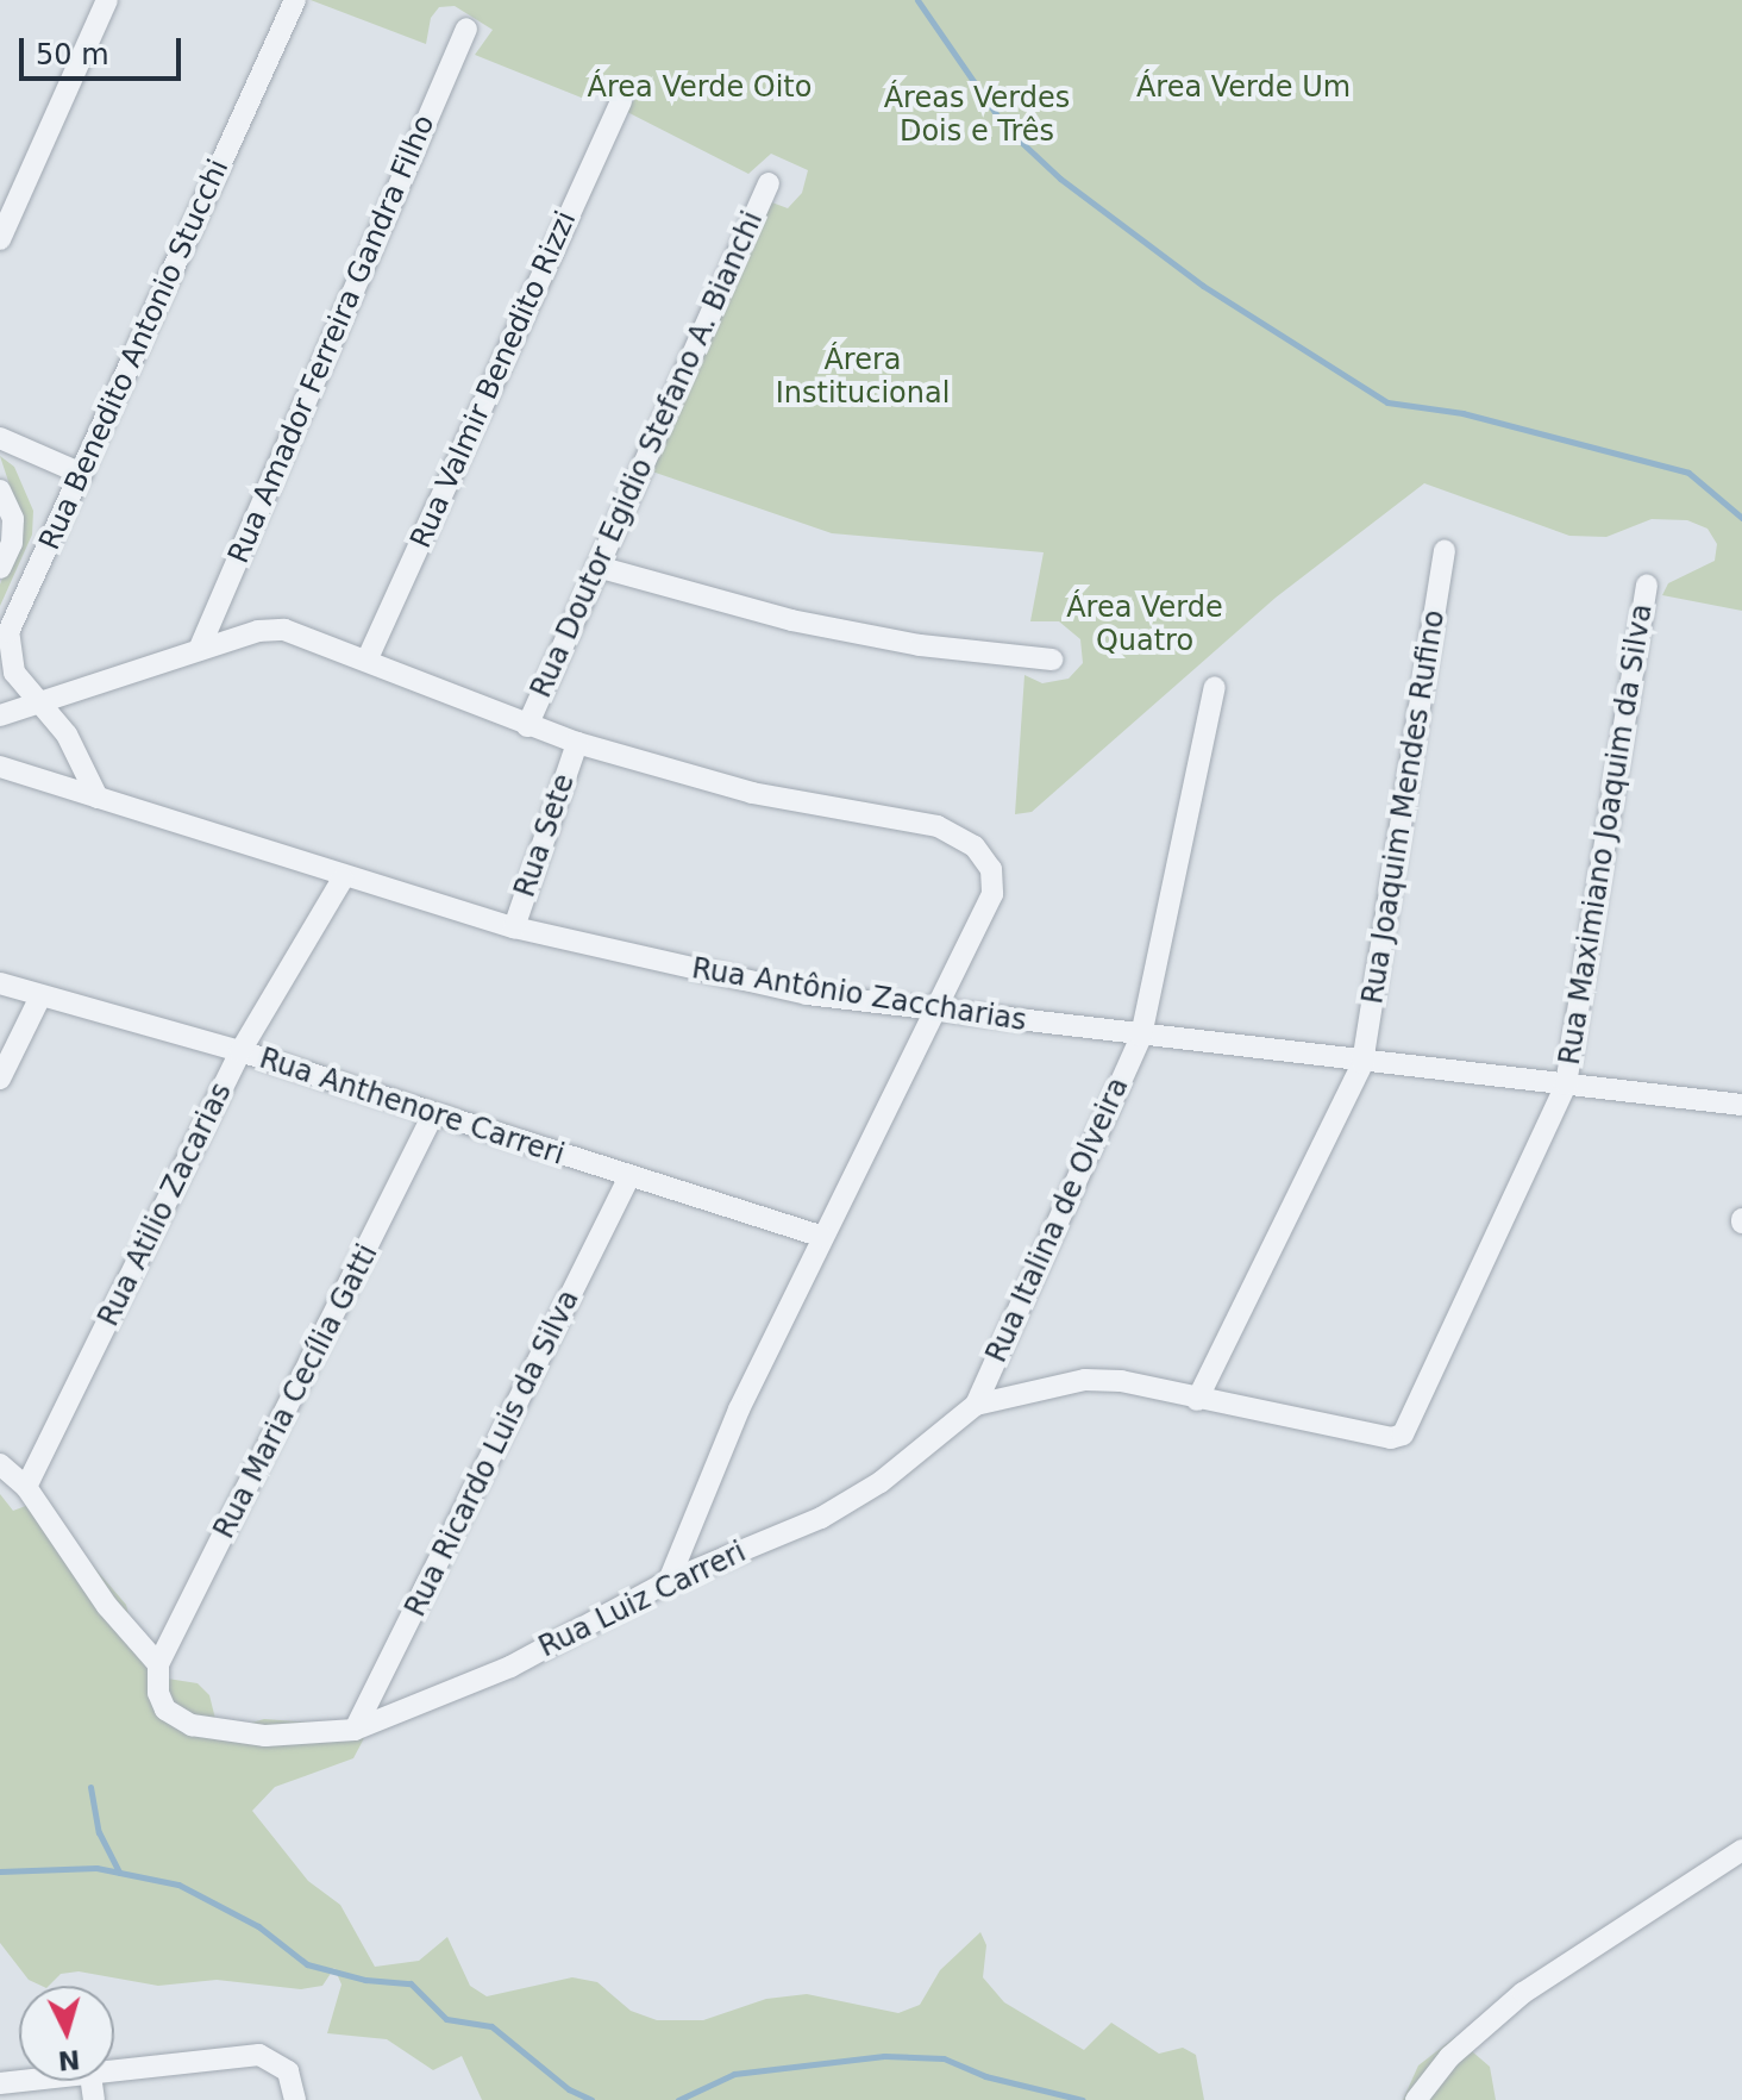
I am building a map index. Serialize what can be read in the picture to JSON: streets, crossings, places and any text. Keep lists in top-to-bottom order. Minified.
{"streets":{"street":["Rua Amador Ferreira Gandra Filho","Rua Benedito Antonio Stucchi","Rua Valmir Benedito Rizzi","Rua Doutor Egidio Stefano A. Bianchi","Rua Joaquim Mendes Rufino","Rua Maximiano Joaquim da Silva","Rua Sete","Rua Antônio Zaccharias","Rua Anthenore Carreri","Rua Atilio Zacarias","Rua Italina de Olveira","Rua Maria Cecília Gatti","Rua Ricardo Luis da Silva","Rua Luiz Carreri"]},"crossings":[["Rua Benedito Antonio Stucchi","Rua Antônio Zaccharias"],["Rua Joaquim Mendes Rufino","Rua Antônio Zaccharias"],["Rua Joaquim Mendes Rufino","Rua Luiz Carreri"],["Rua Maximiano Joaquim da Silva","Rua Antônio Zaccharias"],["Rua Maximiano Joaquim da Silva","Rua Luiz Carreri"],["Rua Sete","Rua Antônio Zaccharias"],["Rua Antônio Zaccharias","Rua Atilio Zacarias"],["Rua Antônio Zaccharias","Rua Italina de Olveira"],["Rua Anthenore Carreri","Rua Atilio Zacarias"],["Rua Anthenore Carreri","Rua Maria Cecília Gatti"],["Rua Anthenore Carreri","Rua Ricardo Luis da Silva"],["Rua Italina de Olveira","Rua Luiz Carreri"],["Rua Maria Cecília Gatti","Rua Luiz Carreri"],["Rua Ricardo Luis da Silva","Rua Luiz Carreri"]],"parks":["Área Verde Oito","Área Verde Um","Áreas Verdes Dois e Três","Árera Institucional","Área Verde Quatro"],"scale_bar":"50 m","north":"bottom"}
